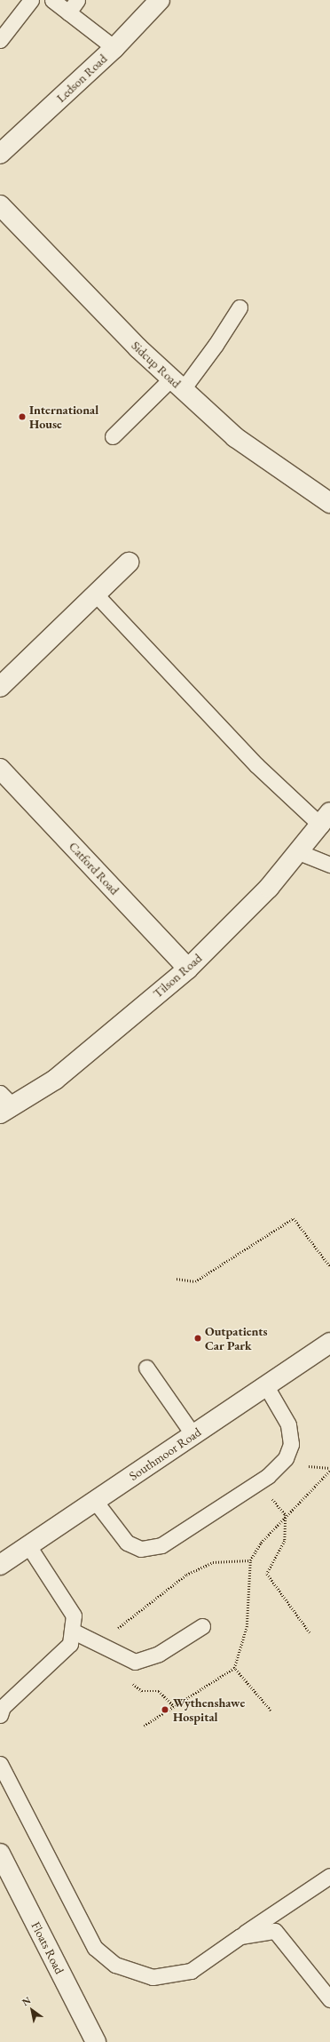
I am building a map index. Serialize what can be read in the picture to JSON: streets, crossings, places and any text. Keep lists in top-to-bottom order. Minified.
{"streets":{"street":["Ledson Road","Sidcup Road","Catford Road","Tilson Road","Southmoor Road","Floats Road"]},"crossings":[["Catford Road","Tilson Road"]],"places":["International House","Outpatients Car Park","Wythenshawe Hospital"],"north":"top left"}
